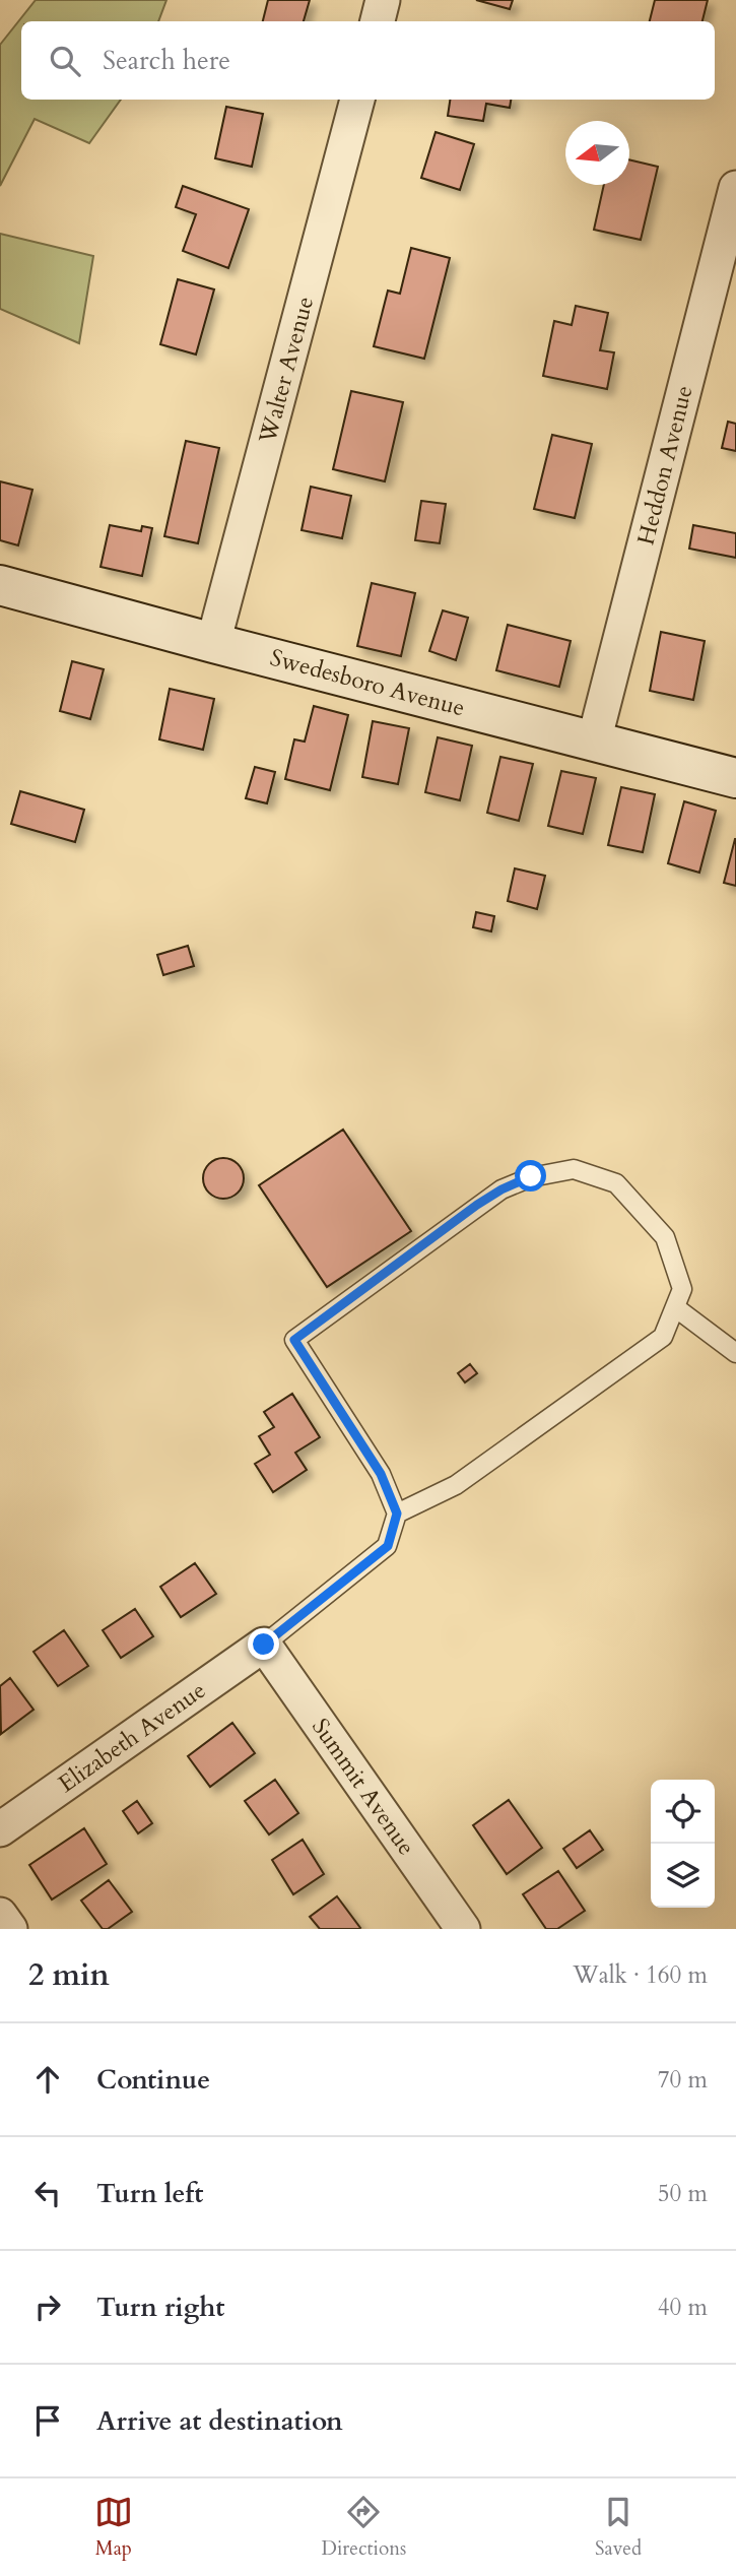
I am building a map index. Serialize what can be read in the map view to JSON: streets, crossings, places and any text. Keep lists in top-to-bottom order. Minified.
{"streets":{"street":["Walter Avenue","Heddon Avenue","Swedesboro Avenue","Elizabeth Avenue","Summit Avenue"]},"crossings":[["Walter Avenue","Swedesboro Avenue"],["Heddon Avenue","Swedesboro Avenue"],["Elizabeth Avenue","Summit Avenue"]],"north":"left","page":{"search":"Search here","heading":["2 min","Walk · 160 m"],"list":[["Continue","70 m"],["Turn left","50 m"],["Turn right","40 m"],"Arrive at destination"],"nav":["Map","Directions","Saved"]}}
